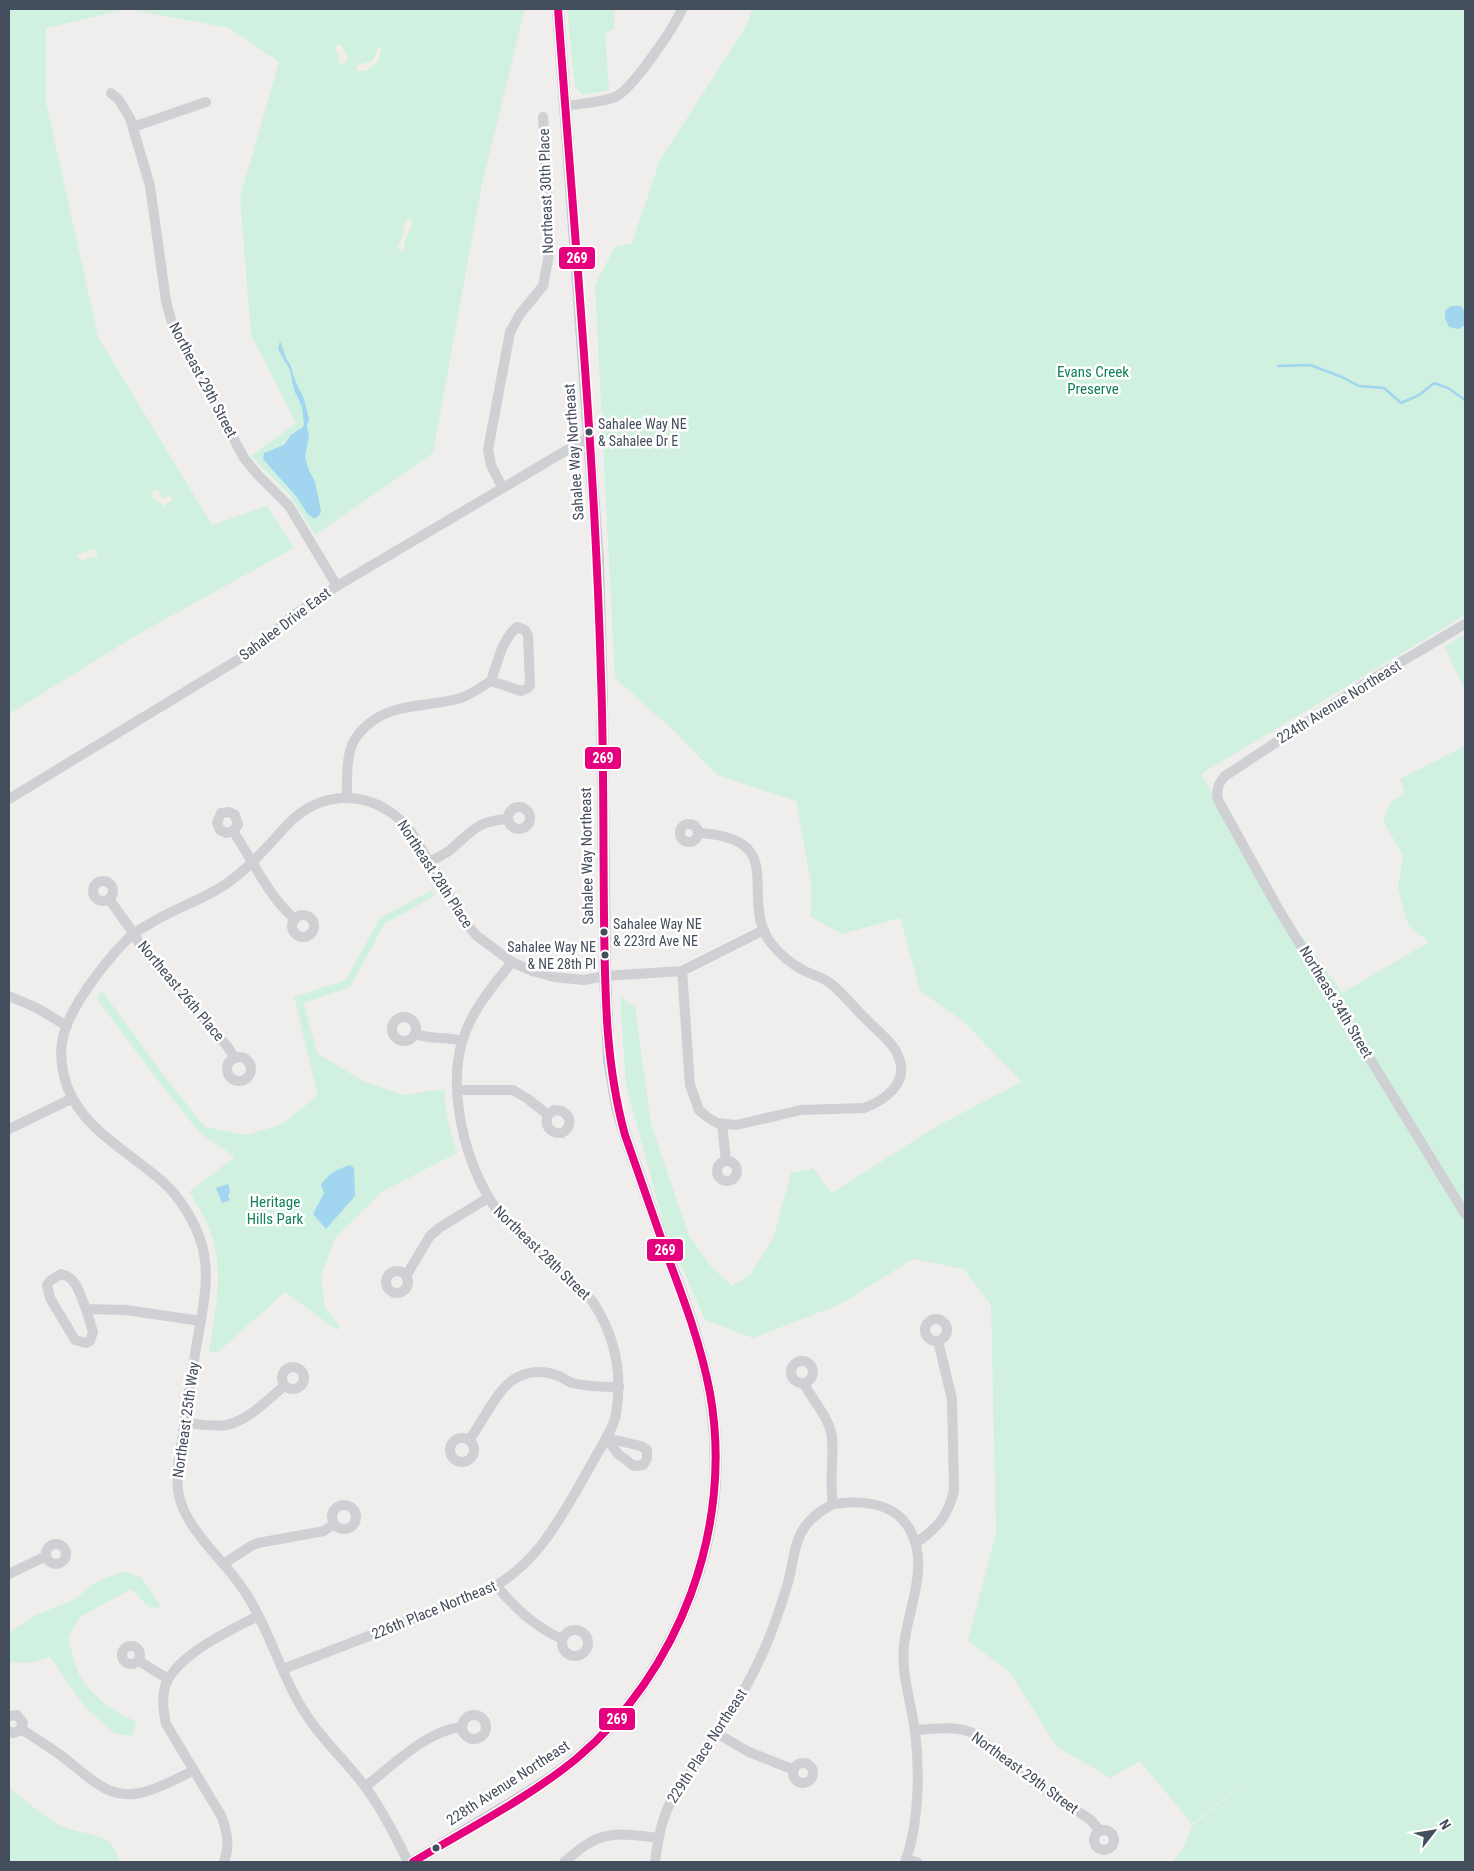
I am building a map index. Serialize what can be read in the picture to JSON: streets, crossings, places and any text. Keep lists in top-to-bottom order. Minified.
{"streets":{"main road":["Sahalee Way Northeast","228th Avenue Northeast"],"street":["Northeast 30th Place","Northeast 29th Street","Sahalee Drive East","224th Avenue Northeast","Northeast 28th Place","Northeast 26th Place","Northeast 34th Street","Northeast 28th Street","Northeast 25th Way","226th Place Northeast","229th Place Northeast"]},"crossings":[["Northeast 30th Place","Sahalee Drive East"],["Northeast 29th Street","Sahalee Drive East"],["Sahalee Way Northeast","Sahalee Drive East"],["Sahalee Way Northeast","Northeast 28th Place"],["Sahalee Way Northeast","228th Avenue Northeast"],["224th Avenue Northeast","Northeast 34th Street"],["Northeast 28th Place","Northeast 28th Street"],["Northeast 28th Place","Northeast 25th Way"],["Northeast 26th Place","Northeast 25th Way"],["Northeast 28th Street","226th Place Northeast"],["Northeast 25th Way","226th Place Northeast"]],"parks":["Evans Creek Preserve","Heritage Hills Park"],"places":["Sahalee Way NE & Sahalee Dr E","Sahalee Way NE & 223rd Ave NE","Sahalee Way NE & NE 28th Pl"],"lines":["transit line 269"],"north":"top right"}
